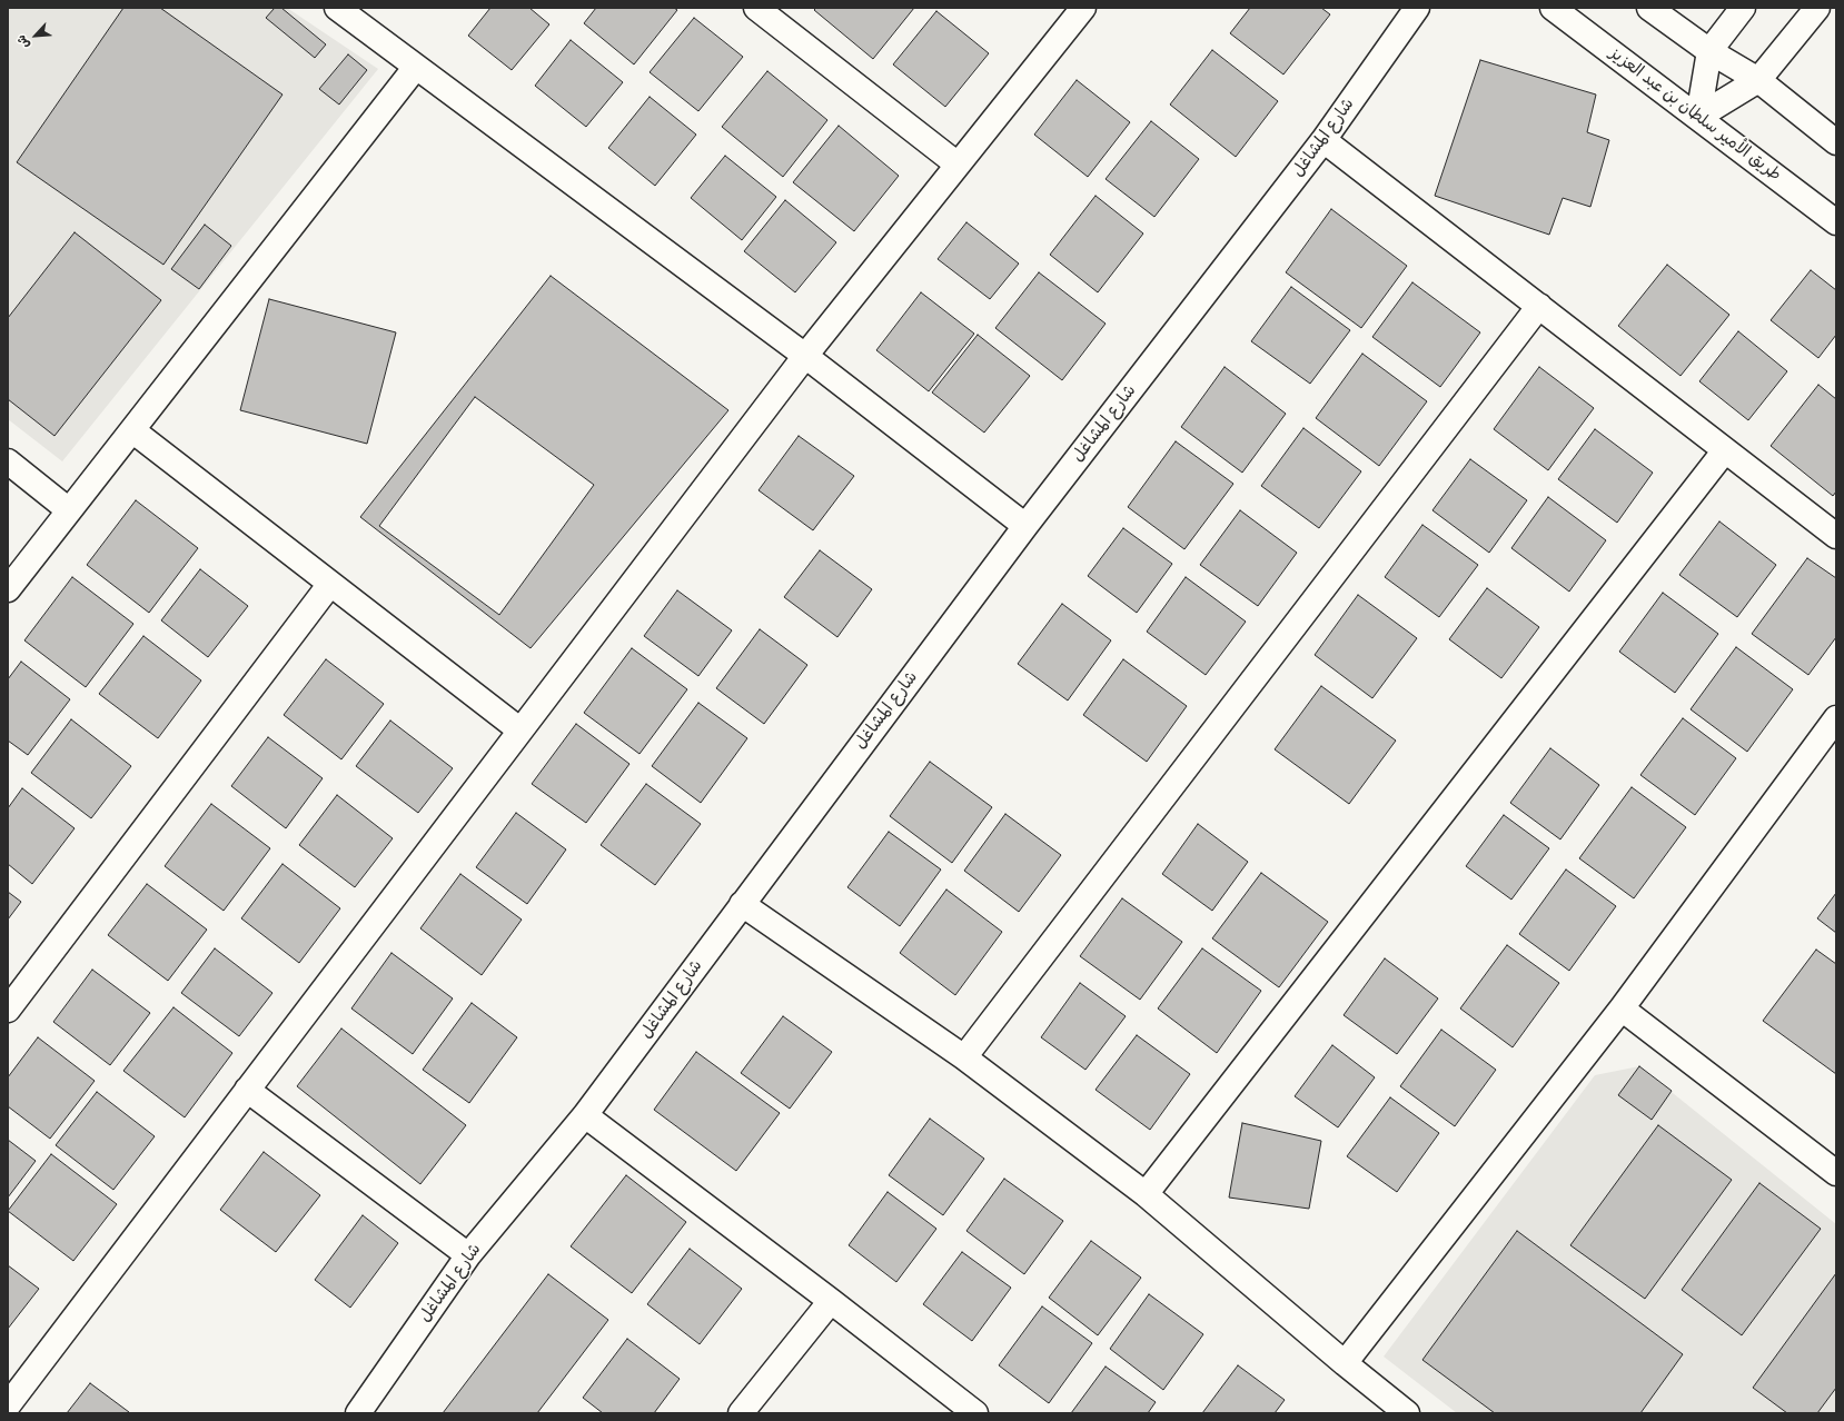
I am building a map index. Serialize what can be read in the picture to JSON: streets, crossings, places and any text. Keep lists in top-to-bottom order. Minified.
{"streets":{"street":["طريق الأمير سلطان بن عبد العزيز","شارع المشاغل"]},"north":"bottom left"}
